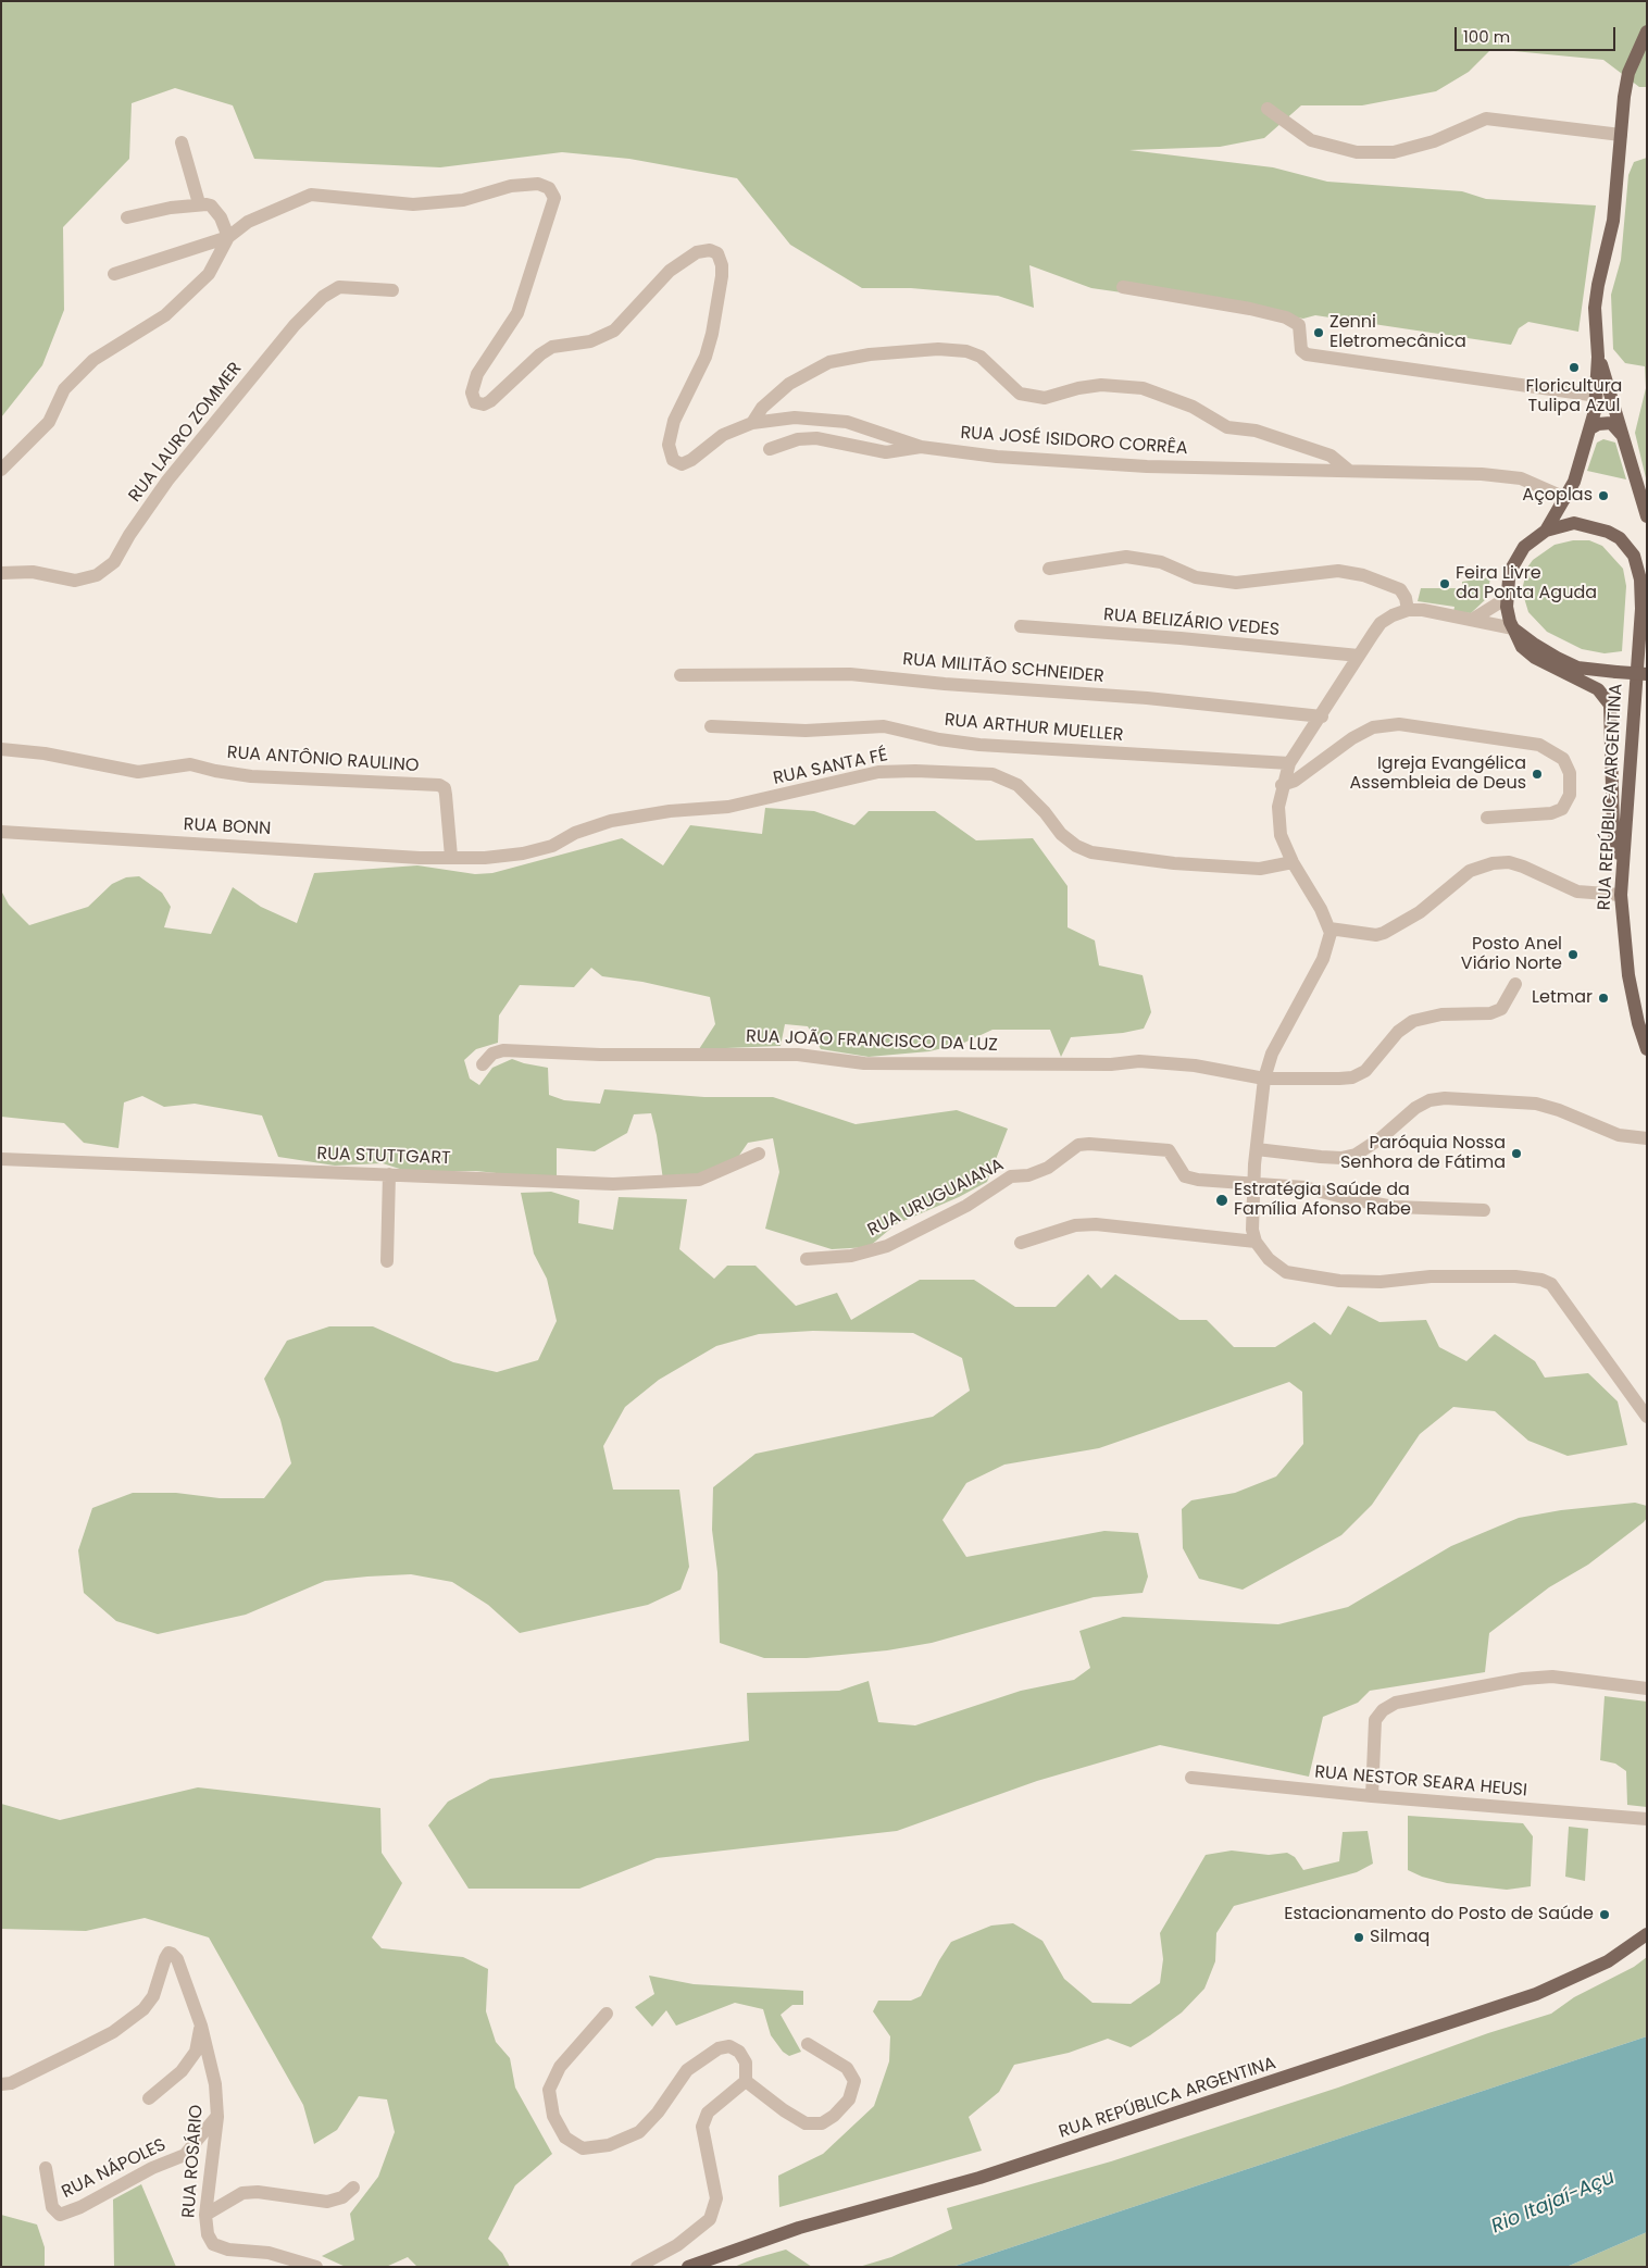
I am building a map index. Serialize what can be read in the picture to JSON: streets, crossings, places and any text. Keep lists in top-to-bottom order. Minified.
{"streets":{"main road":["RUA REPÚBLICA ARGENTINA"],"street":["RUA LAURO ZOMMER","RUA JOSÉ ISIDORO CORRÊA","RUA BELIZÁRIO VEDES","RUA MILITÃO SCHNEIDER","RUA ARTHUR MUELLER","RUA ANTÔNIO RAULINO","RUA SANTA FÉ","RUA BONN","RUA JOÃO FRANCISCO DA LUZ","RUA STUTTGART","RUA URUGUAIANA","RUA NESTOR SEARA HEUSI","RUA ROSÁRIO","RUA NÁPOLES"]},"crossings":[["RUA ANTÔNIO RAULINO","RUA SANTA FÉ"],["RUA ANTÔNIO RAULINO","RUA BONN"],["RUA SANTA FÉ","RUA BONN"],["RUA ROSÁRIO","RUA NÁPOLES"]],"water":["Rio Itajaí-Açu"],"places":["Zenni Eletromecânica","Floricultura Tulipa Azul","Açoplas","Feira Livre da Ponta Aguda","Igreja Evangélica Assembleia de Deus","Posto Anel Viário Norte","Letmar","Paróquia Nossa Senhora de Fátima","Estratégia Saúde da Família Afonso Rabe","Estacionamento do Posto de Saúde","Silmaq"],"scale_bar":"100 m"}
